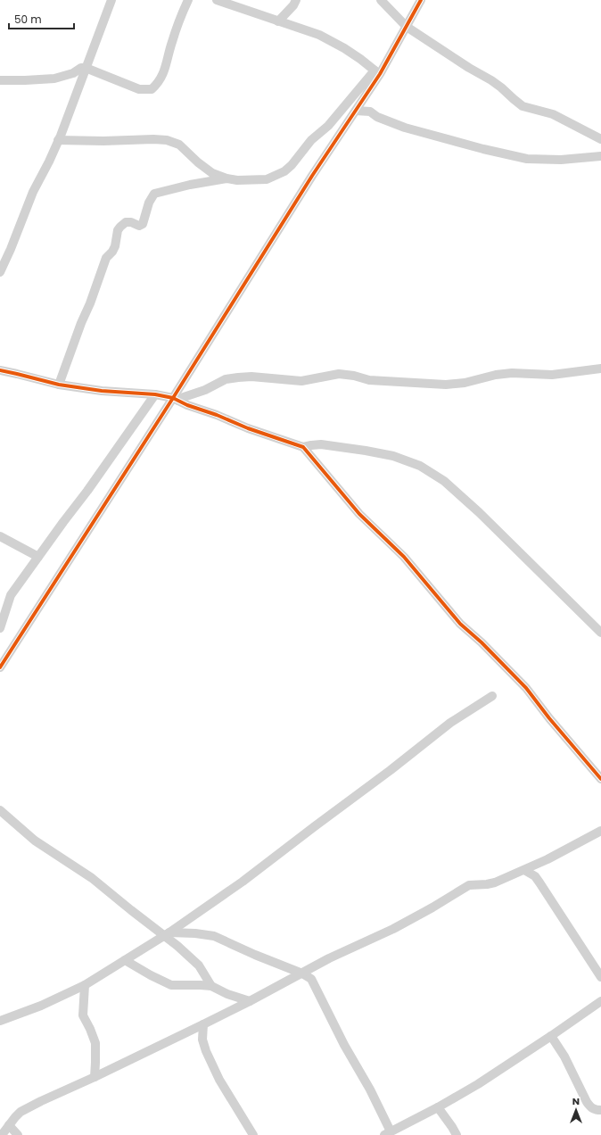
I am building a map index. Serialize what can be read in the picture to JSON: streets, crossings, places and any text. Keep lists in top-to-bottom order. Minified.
{"scale_bar":"50 m","north":"top"}
